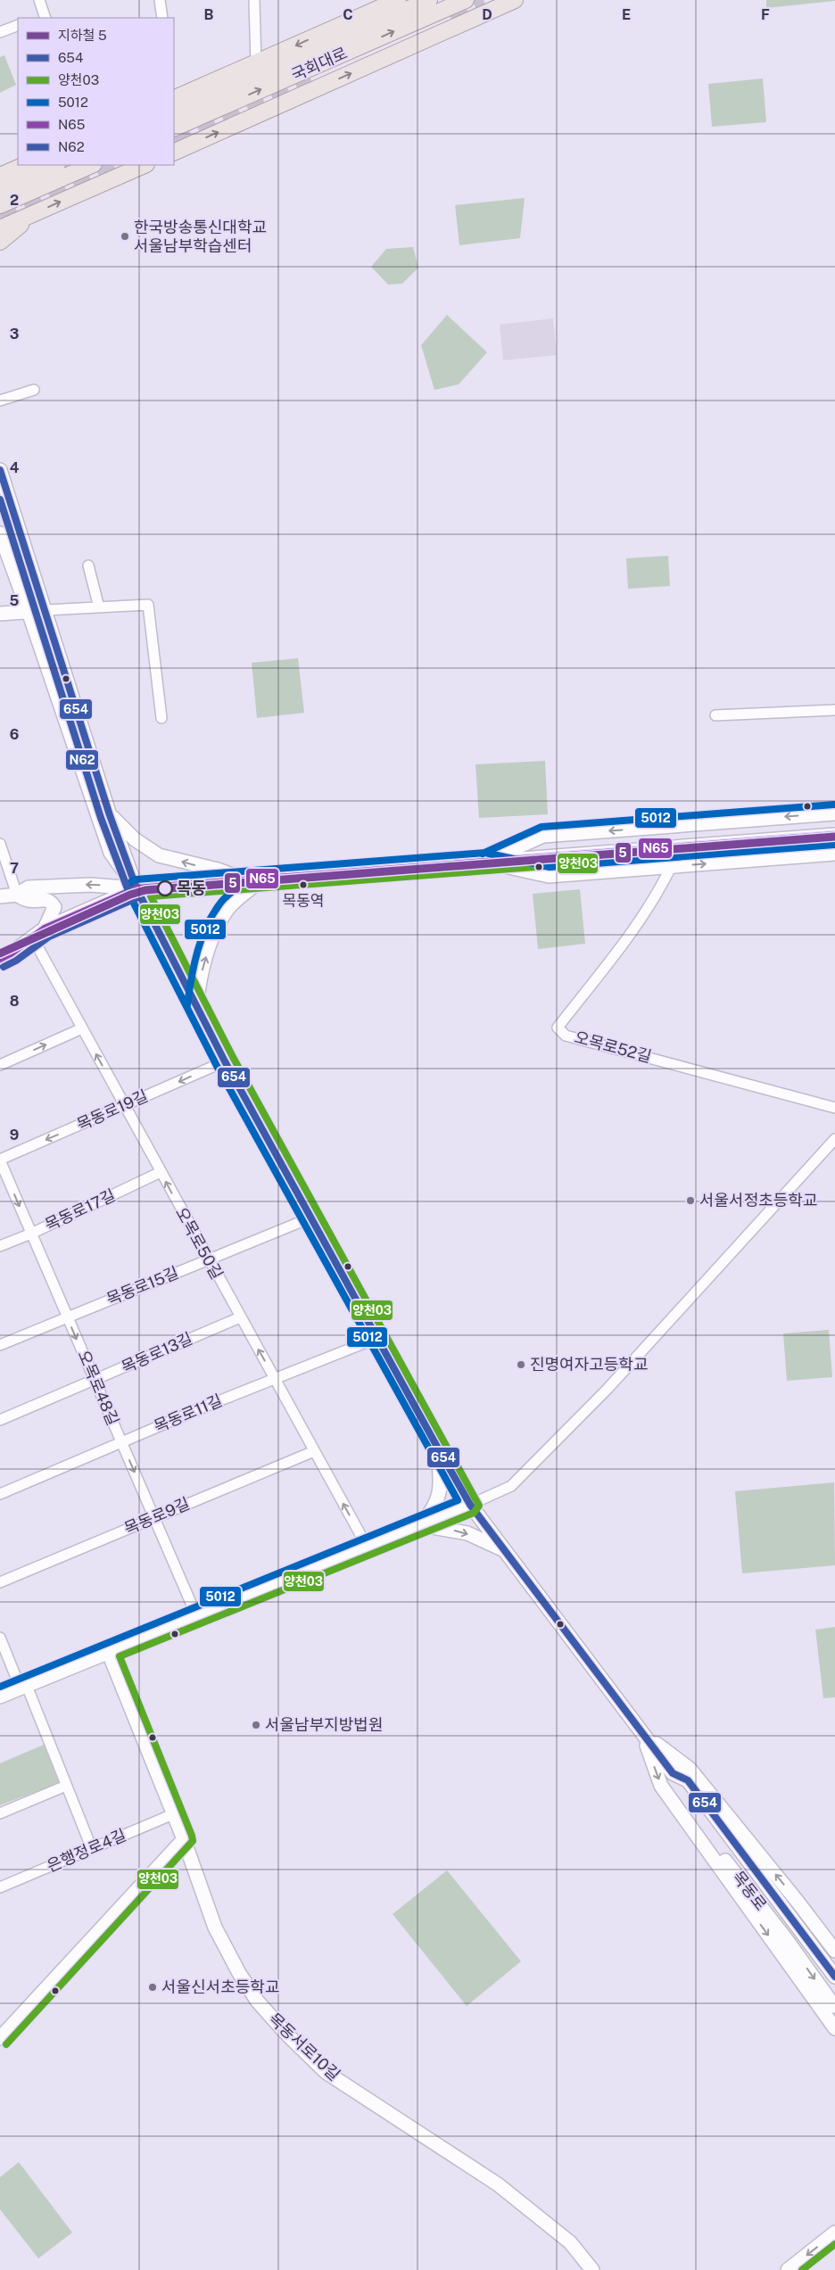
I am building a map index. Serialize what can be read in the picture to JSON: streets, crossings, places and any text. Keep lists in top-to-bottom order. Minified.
{"streets":{"main road":["국회대로","목동로","목동서로10길"],"street":["오목로52길","목동로19길","목동로17길","오목로50길","목동로15길","목동로13길","오목로48길","목동로11길","목동로9길","은행정로4길"]},"crossings":[["목동로19길","오목로50길"],["목동로19길","오목로48길"],["목동로19길","목동로"],["목동로17길","오목로50길"],["목동로17길","오목로48길"],["오목로50길","목동로15길"],["오목로50길","목동로13길"],["오목로50길","목동로11길"],["오목로50길","목동로9길"],["목동로15길","오목로48길"],["목동로15길","목동로"],["목동로13길","오목로48길"],["오목로48길","목동로11길"],["오목로48길","목동로9길"],["목동로11길","목동로"],["은행정로4길","목동서로10길"]],"one_way":["오목로50길","오목로48길"],"places":["한국방송통신대학교 서울남부학습센터","목동역","목동","서울서정초등학교","진명여자고등학교","서울남부지방법원","서울신서초등학교"],"lines":["transit line 654","transit line N62","transit line 5012","transit line N65","metro line 5","transit line 양천03"],"legend":["지하철 5","654","양천03","5012","N65","N62"],"grid":{"columns":["B","C","D","E","F"],"rows":["2","3","4","5","6","7","8","9"]}}
